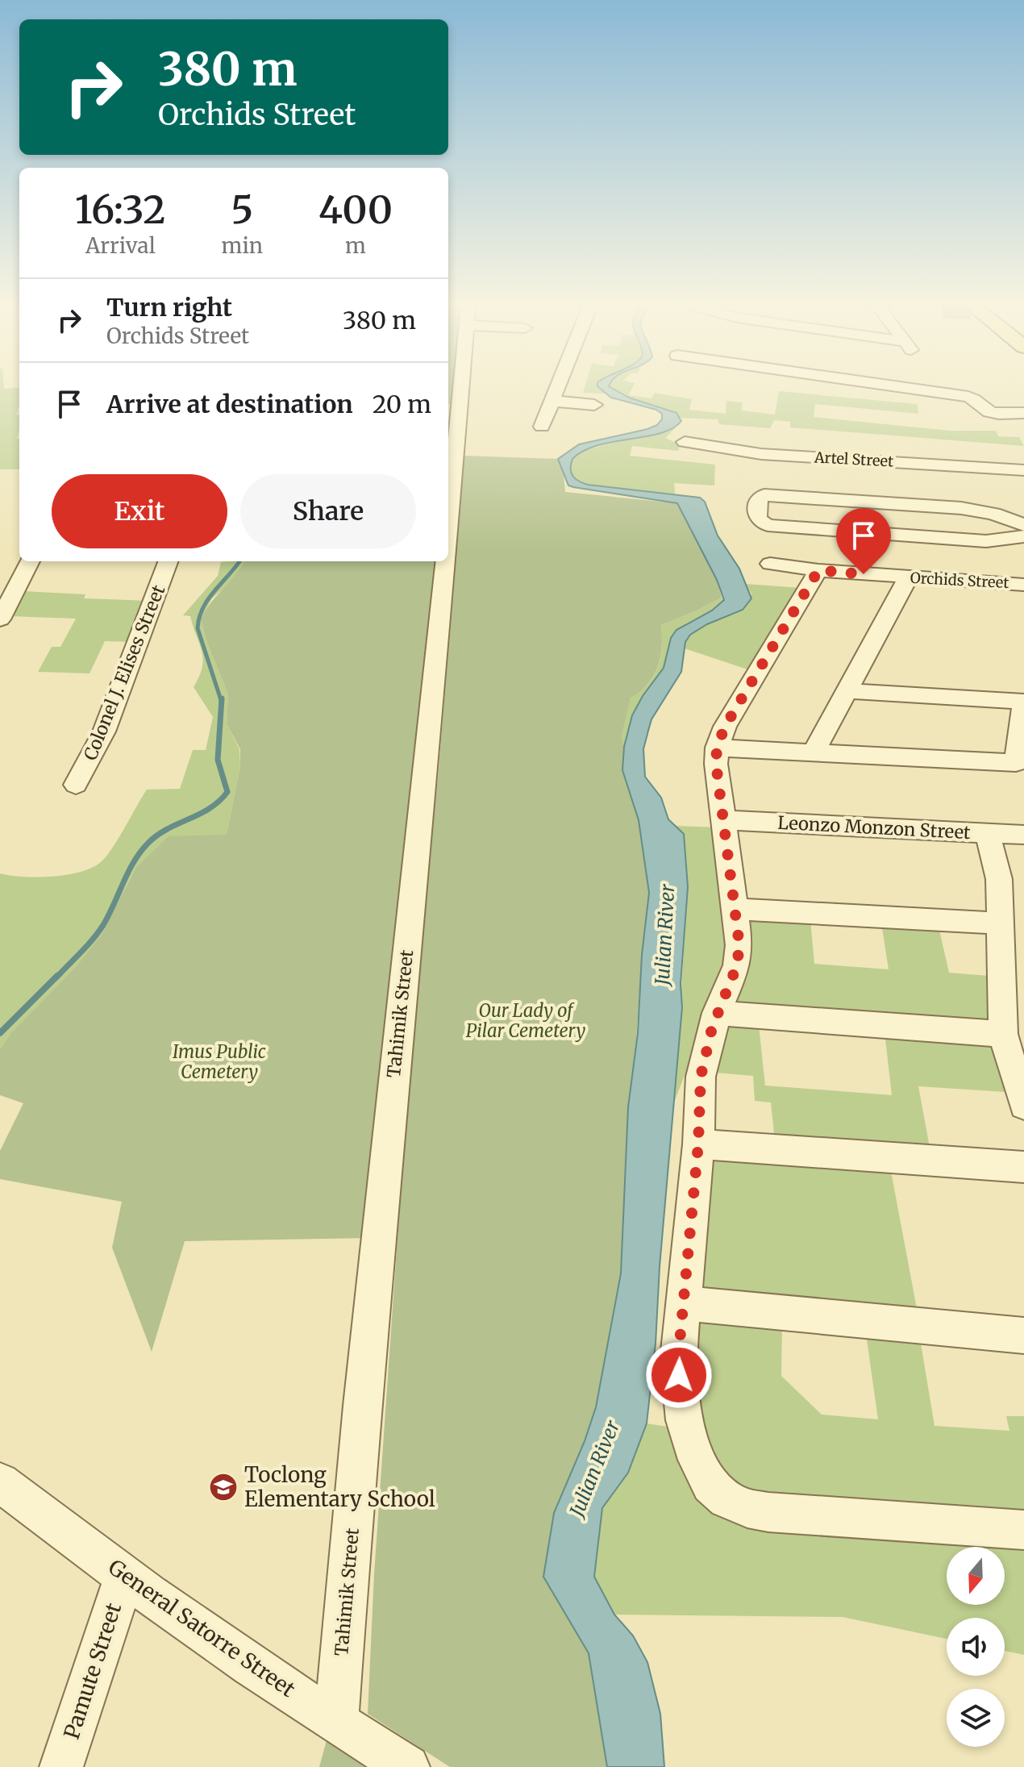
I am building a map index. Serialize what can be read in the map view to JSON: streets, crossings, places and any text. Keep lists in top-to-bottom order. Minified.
{"streets":{"street":["Artel Street","Orchids Street","Colonel J. Elises Street","Leonzo Monzon Street","Tahimik Street","General Satorre Street","Pamute Street"]},"crossings":[["Tahimik Street","General Satorre Street"],["General Satorre Street","Pamute Street"]],"water":["Julian River"],"parks":["Our Lady of Pilar Cemetery","Imus Public Cemetery"],"places":{"school or university":["Toclong Elementary School"]},"north":"bottom","page":{"turn":["380 m","Orchids Street"],"eta":["16:32","Arrival","5","min","400","m"],"list":[{"name":"Turn right","note":"Orchids Street","value":"380 m"},{"name":"Arrive at destination","value":"20 m"}],"buttons":["Exit","Share"]}}
